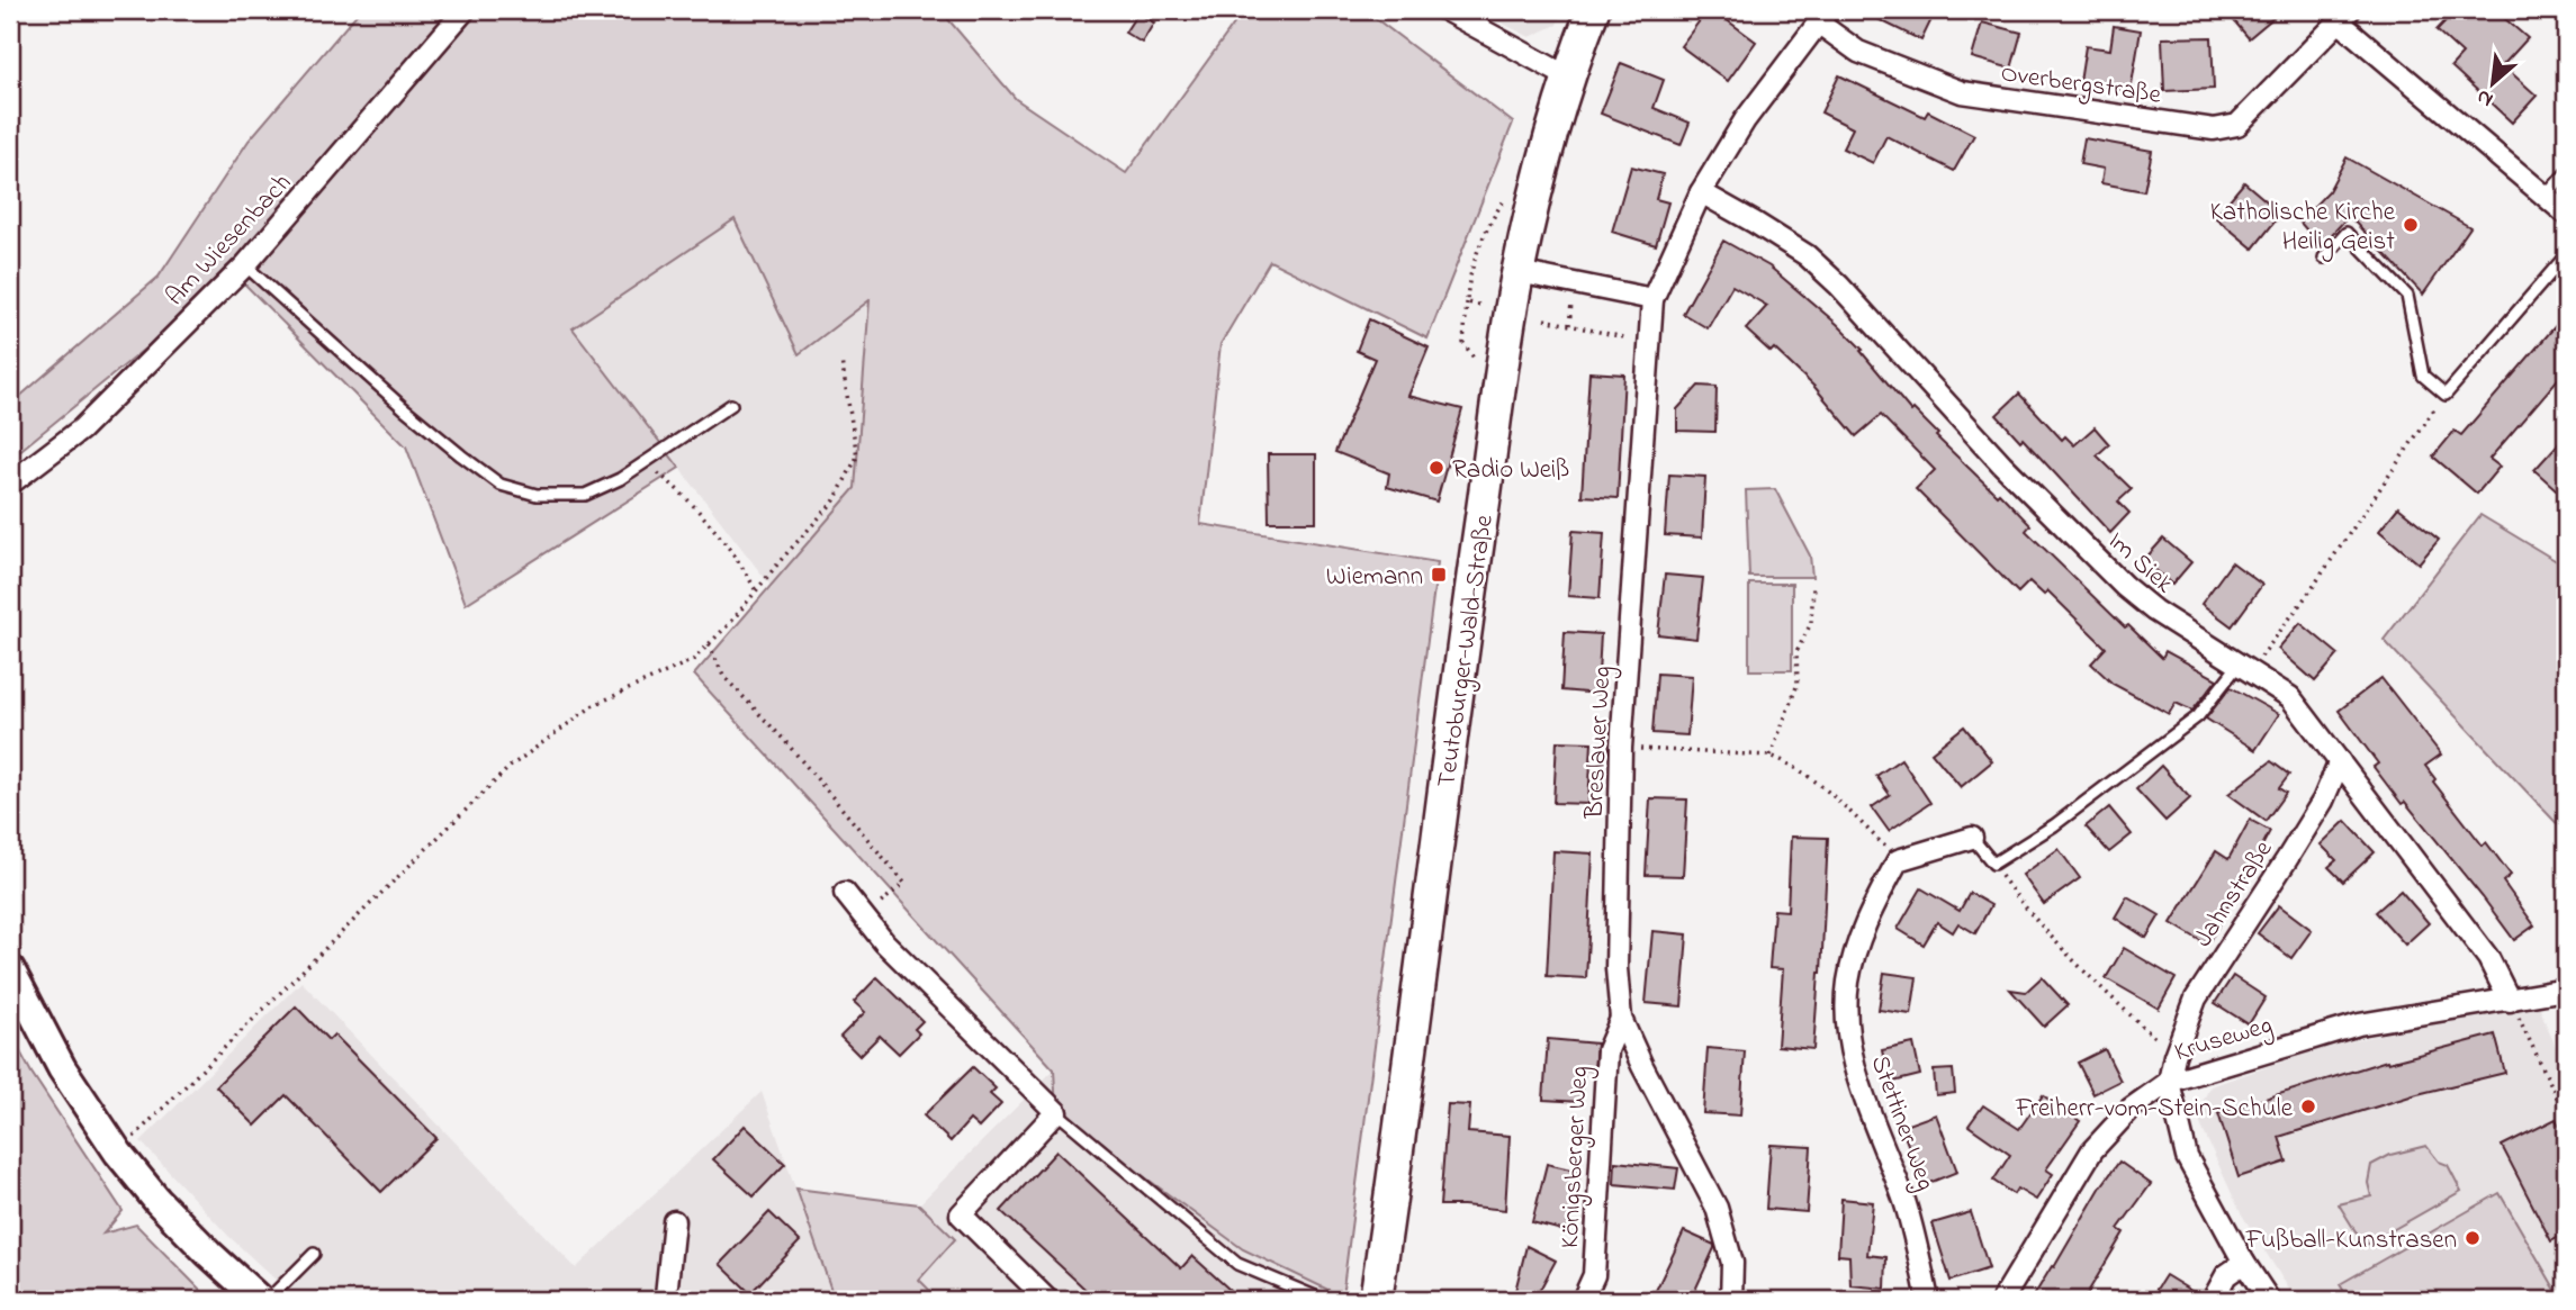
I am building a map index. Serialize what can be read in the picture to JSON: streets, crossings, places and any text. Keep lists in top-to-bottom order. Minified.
{"streets":{"main road":["Teutoburger-Wald-Straße"],"street":["Overbergstraße","Am Wiesenbach","Im Siek","Breslauer Weg","Jahnstraße","Kruseweg","Stettiner Weg","Königsberger Weg"]},"crossings":[["Im Siek","Jahnstraße"],["Im Siek","Kruseweg"],["Breslauer Weg","Königsberger Weg"],["Jahnstraße","Kruseweg"]],"places":{"other":["Katholische Kirche Heilig Geist","Radio Weiß","Freiherr-vom-Stein-Schule","Fußball-Kunstrasen"],"transit":["Wiemann"]},"north":"bottom left"}
